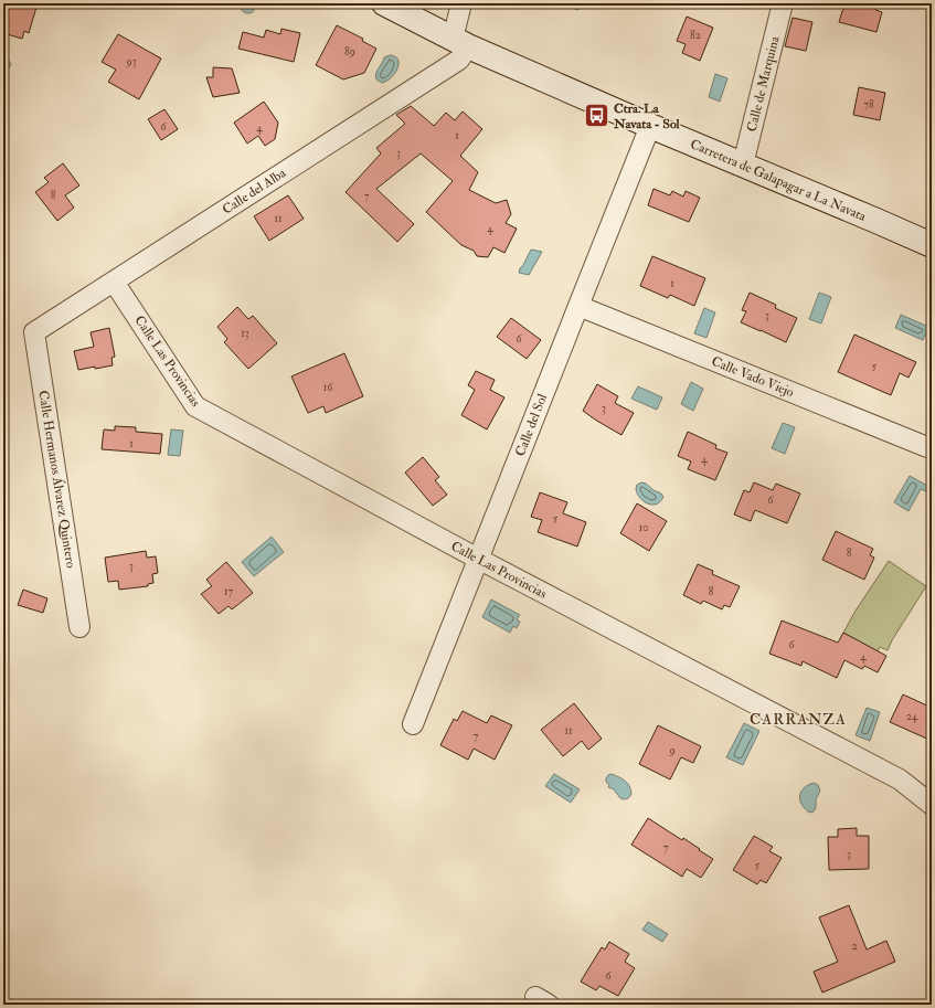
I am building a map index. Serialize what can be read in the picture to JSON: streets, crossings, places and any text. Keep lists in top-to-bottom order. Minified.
{"streets":{"main road":["Carretera de Galapagar a La Navata"],"street":["Calle de Marquina","Calle del Alba","Calle Las Provincias","Calle Vado Viejo","Calle del Sol","Calle Hermanos Álvarez Quintero"]},"crossings":[["Calle de Marquina","Carretera de Galapagar a La Navata"],["Carretera de Galapagar a La Navata","Calle del Alba"],["Carretera de Galapagar a La Navata","Calle del Sol"],["Calle del Alba","Calle Las Provincias"],["Calle del Alba","Calle Hermanos Álvarez Quintero"],["Calle Las Provincias","Calle del Sol"],["Calle Vado Viejo","Calle del Sol"]],"districts":["CARRANZA"],"places":{"bus stop":["Ctra. La Navata - Sol"]},"house_numbers":["82","89","93","78","6","4","1","3","8","7","11","4","1","3","13","6","5","16","3","1","4","6","5","10","8","3","17","8","6","4","24","11","7","9","7","3","5","2","6"]}
